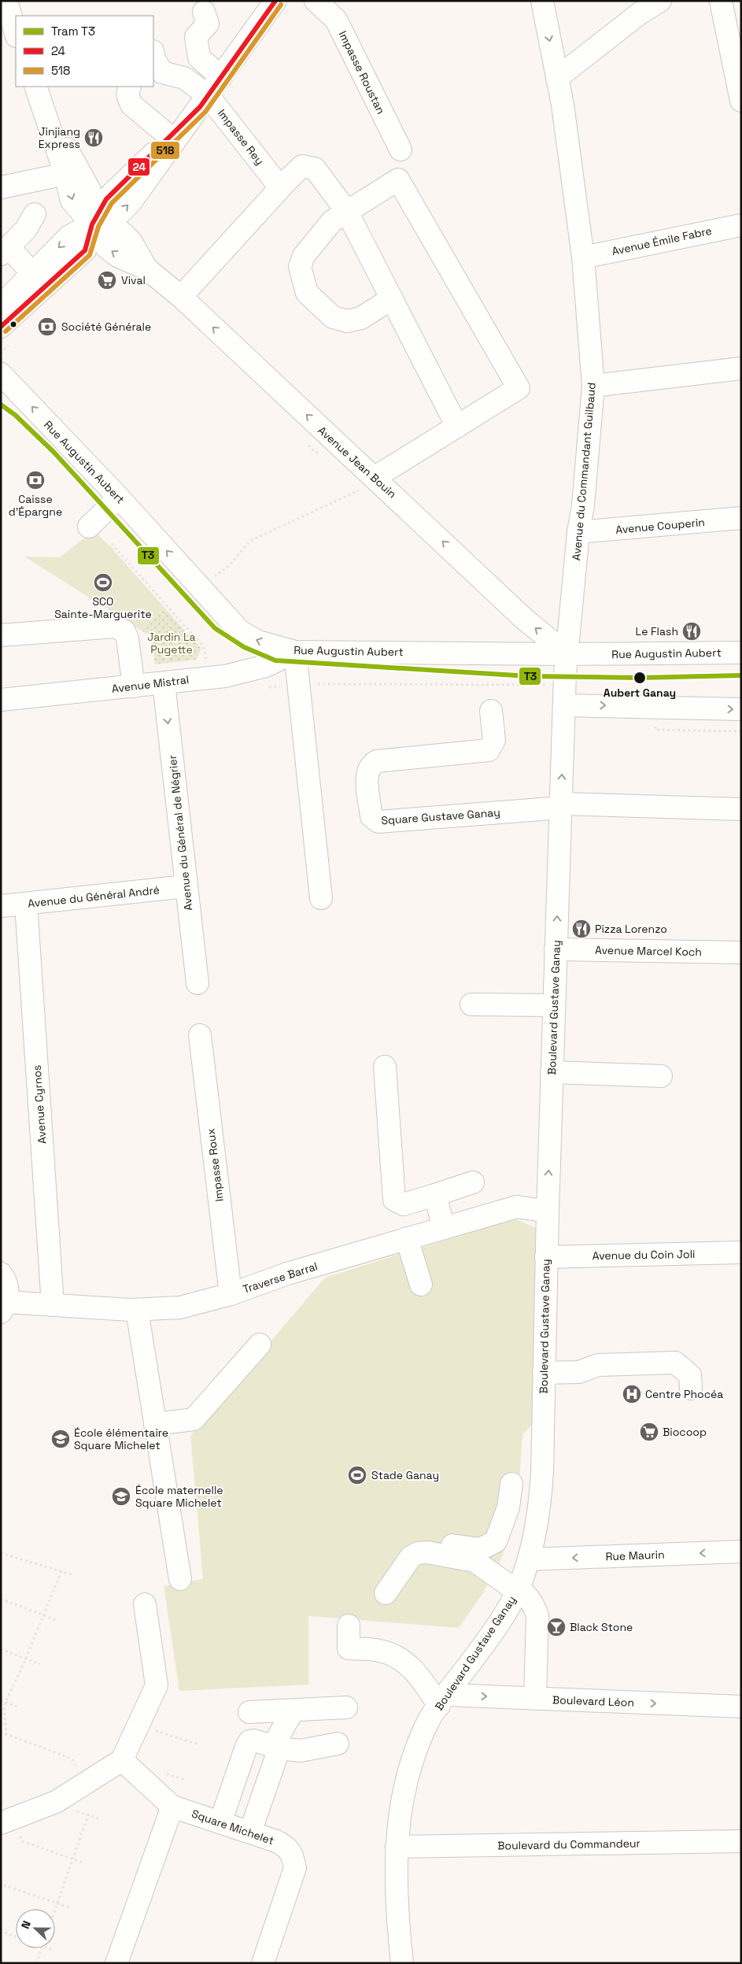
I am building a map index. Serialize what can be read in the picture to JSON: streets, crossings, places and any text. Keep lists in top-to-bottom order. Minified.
{"streets":{"street":["Impasse Roustan","Impasse Rey","Avenue Émile Fabre","Rue Augustin Aubert","Avenue Jean Bouin","Avenue du Commandant Guilbaud","Avenue Couperin","Avenue Mistral","Square Gustave Ganay","Avenue du Général de Négrier","Avenue du Général André","Avenue Marcel Koch","Boulevard Gustave Ganay","Avenue Cyrnos","Impasse Roux","Avenue du Coin Joli","Traverse Barral","Rue Maurin","Boulevard Léon","Square Michelet","Boulevard du Commandeur"]},"crossings":[["Avenue Émile Fabre","Avenue du Commandant Guilbaud"],["Rue Augustin Aubert","Avenue Jean Bouin"],["Rue Augustin Aubert","Avenue du Commandant Guilbaud"],["Rue Augustin Aubert","Avenue Mistral"],["Rue Augustin Aubert","Boulevard Gustave Ganay"],["Avenue Jean Bouin","Avenue du Commandant Guilbaud"],["Avenue Jean Bouin","Boulevard Gustave Ganay"],["Avenue du Commandant Guilbaud","Avenue Couperin"],["Avenue du Commandant Guilbaud","Boulevard Gustave Ganay"],["Avenue Mistral","Avenue du Général de Négrier"],["Square Gustave Ganay","Boulevard Gustave Ganay"],["Avenue du Général de Négrier","Avenue du Général André"],["Avenue du Général André","Avenue Cyrnos"],["Avenue Marcel Koch","Boulevard Gustave Ganay"],["Boulevard Gustave Ganay","Avenue du Coin Joli"],["Boulevard Gustave Ganay","Traverse Barral"],["Boulevard Gustave Ganay","Rue Maurin"],["Boulevard Gustave Ganay","Boulevard Léon"],["Boulevard Gustave Ganay","Boulevard du Commandeur"],["Avenue Cyrnos","Traverse Barral"],["Impasse Roux","Traverse Barral"]],"one_way":["Rue Augustin Aubert","Rue Maurin","Boulevard Léon"],"parks":["Jardin La Pugette"],"places":{"restaurant":["Jinjiang Express","Le Flash","Pizza Lorenzo"],"supermarket":["Vival","Biocoop"],"bank":["Société Générale","Caisse d'Épargne"],"sports":["SCO Sainte-Marguerite","Stade Ganay"],"other":["Aubert Ganay"],"hospital":["Centre Phocéa"],"school or university":["École élémentaire Square Michelet","École maternelle Square Michelet"],"bar":["Black Stone"]},"lines":["transit line 24","transit line 518","tram line T3"],"legend":["Tram T3","24","518"],"north":"left"}
